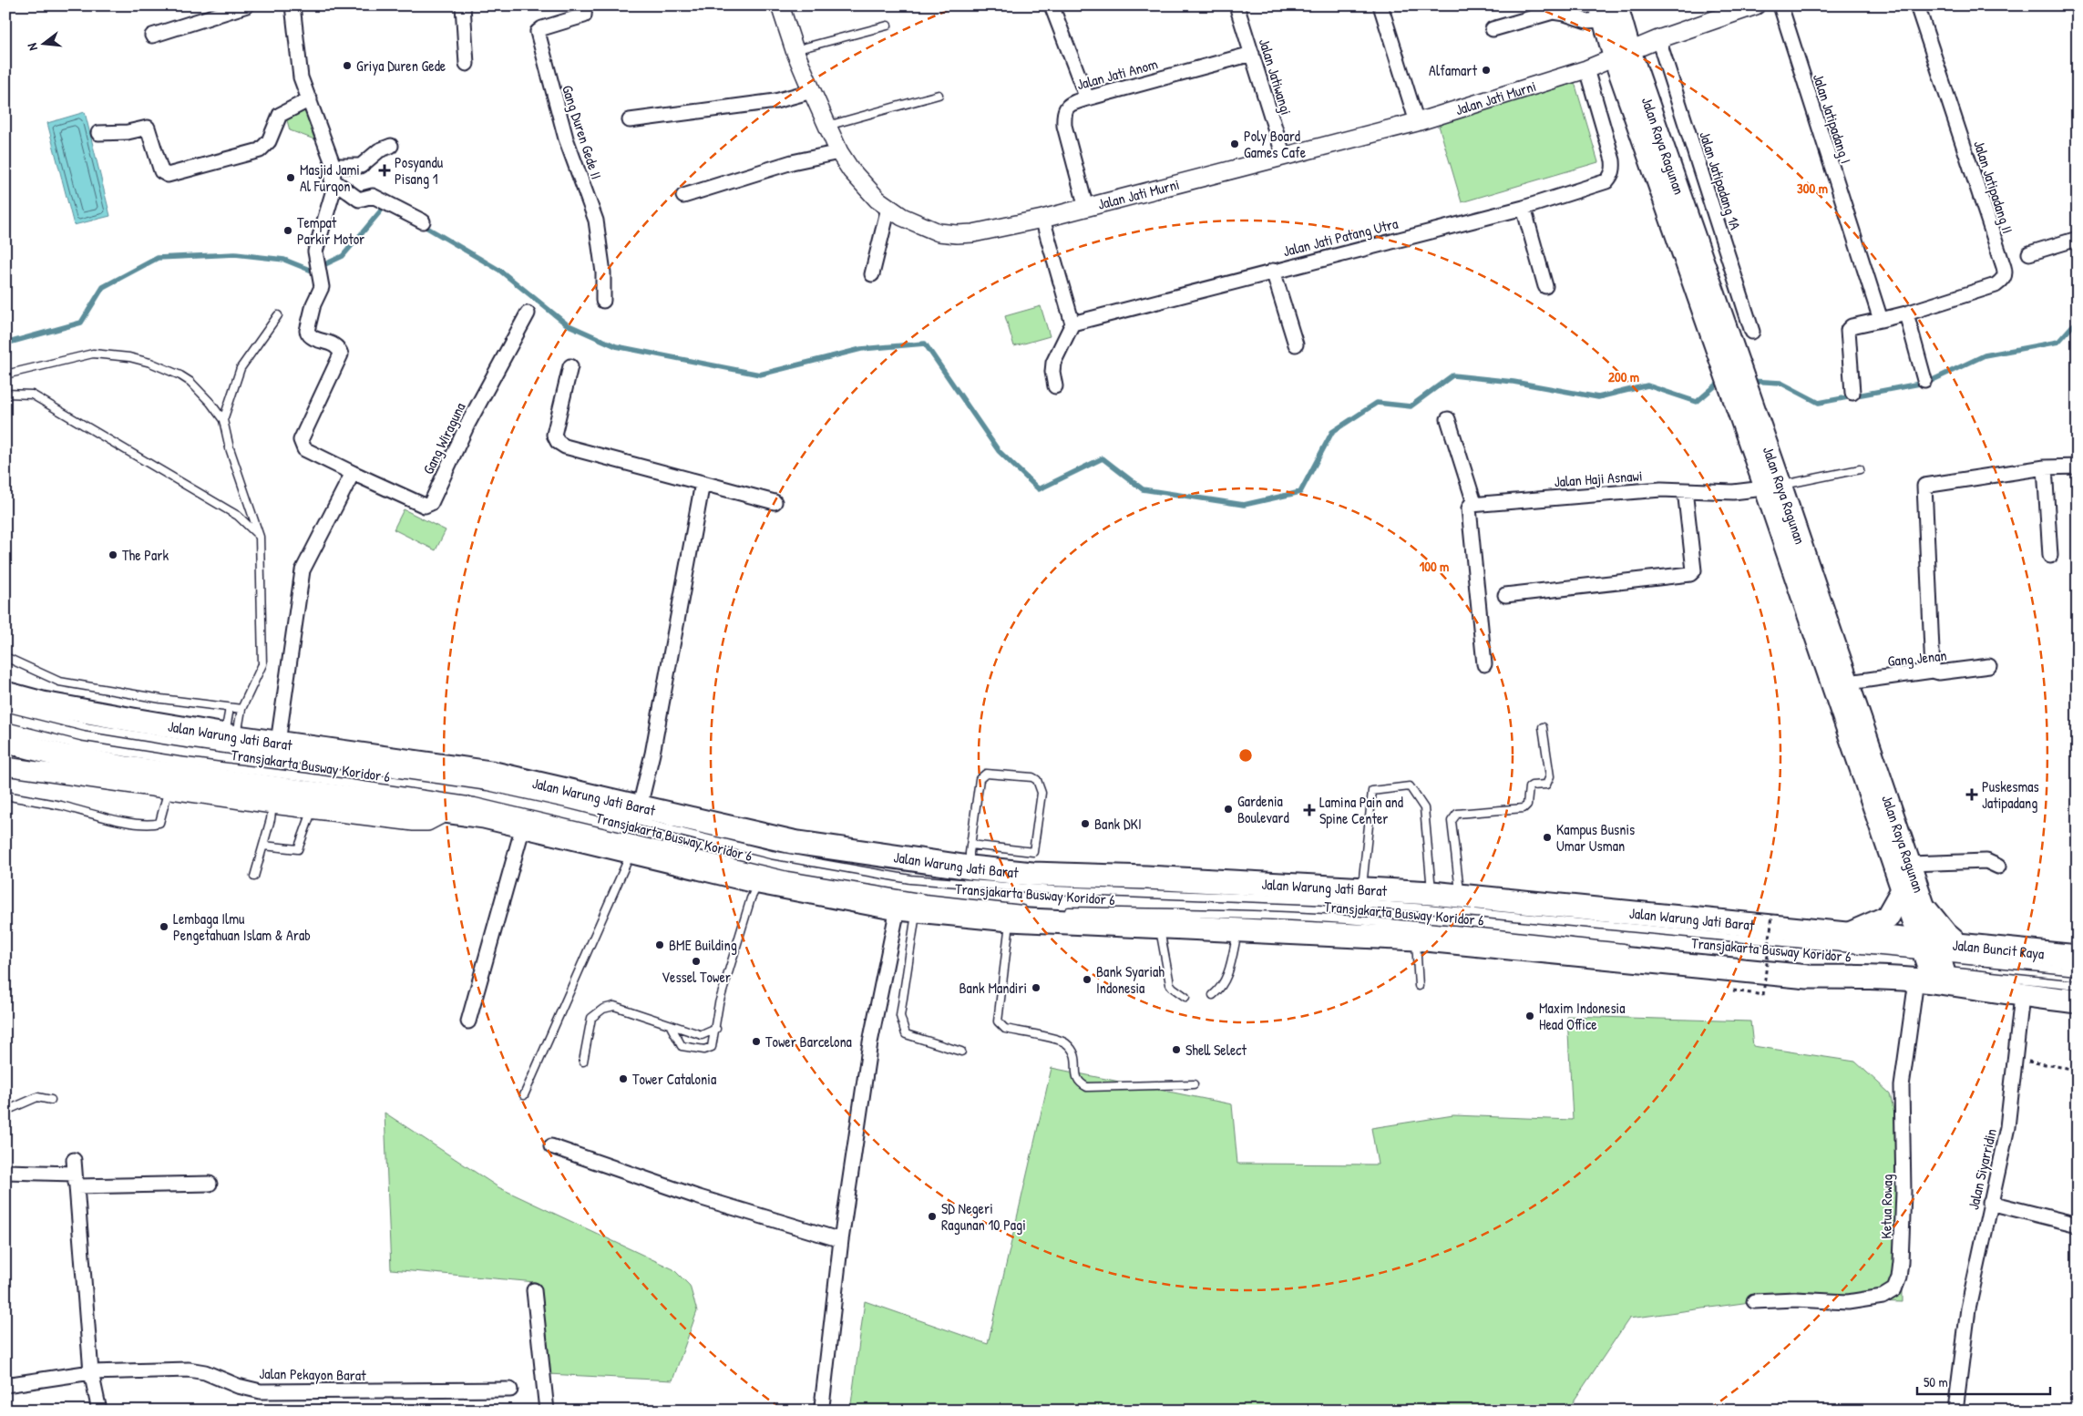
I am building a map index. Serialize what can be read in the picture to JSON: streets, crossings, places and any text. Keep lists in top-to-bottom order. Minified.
{"streets":{"main road":["Jalan Raya Ragunan","Jalan Warung Jati Barat","Jalan Buncit Raya"],"street":["Jalan Jati Anom","Jalan Jatiwangi","Jalan Jati Murni","Jalan Jatipadang I","Gang Duren Gede II","Jalan Jatipadang 1A","Jalan Jatipadang II","Jalan Jati Patang Utra","Gang Wiraguna","Jalan Haji Asnawi","Gang Jenan","Jalan Siyarridin","Ketua Rowag","Jalan Pekayon Barat"],"lane":["Transjakarta Busway Koridor 6"]},"crossings":[["Jalan Jati Anom","Jalan Jatiwangi"],["Jalan Jati Anom","Jalan Jati Murni"],["Jalan Jatiwangi","Jalan Jati Murni"],["Jalan Jati Murni","Jalan Raya Ragunan"],["Jalan Jati Murni","Jalan Jatipadang 1A"],["Jalan Jati Murni","Jalan Jati Patang Utra"],["Jalan Raya Ragunan","Jalan Haji Asnawi"],["Jalan Raya Ragunan","Gang Jenan"],["Jalan Raya Ragunan","Jalan Warung Jati Barat"],["Jalan Raya Ragunan","Transjakarta Busway Koridor 6"],["Jalan Raya Ragunan","Jalan Buncit Raya"],["Jalan Raya Ragunan","Ketua Rowag"],["Jalan Warung Jati Barat","Transjakarta Busway Koridor 6"],["Jalan Warung Jati Barat","Jalan Buncit Raya"],["Jalan Warung Jati Barat","Ketua Rowag"],["Transjakarta Busway Koridor 6","Jalan Buncit Raya"],["Transjakarta Busway Koridor 6","Ketua Rowag"],["Jalan Buncit Raya","Ketua Rowag"]],"places":{"other":["Griya Duren Gede","Alfamart","Poly Board Games Cafe","Masjid Jami Al Furqon","Tempat Parkir Motor","The Park","Gardenia Boulevard","Bank DKI","Kampus Busnis Umar Usman","Lembaga Ilmu Pengetahuan Islam & Arab","BME Building","Vessel Tower","Bank Syariah Indonesia","Bank Mandiri","Maxim Indonesia Head Office","Tower Barcelona","Shell Select","Tower Catalonia","SD Negeri Ragunan 10 Pagi"],"health":["Posyandu Pisang 1","Puskesmas Jatipadang","Lamina Pain and Spine Center"]},"scale_bar":"50 m","north":"left","rings":["300 m","200 m","100 m"]}
